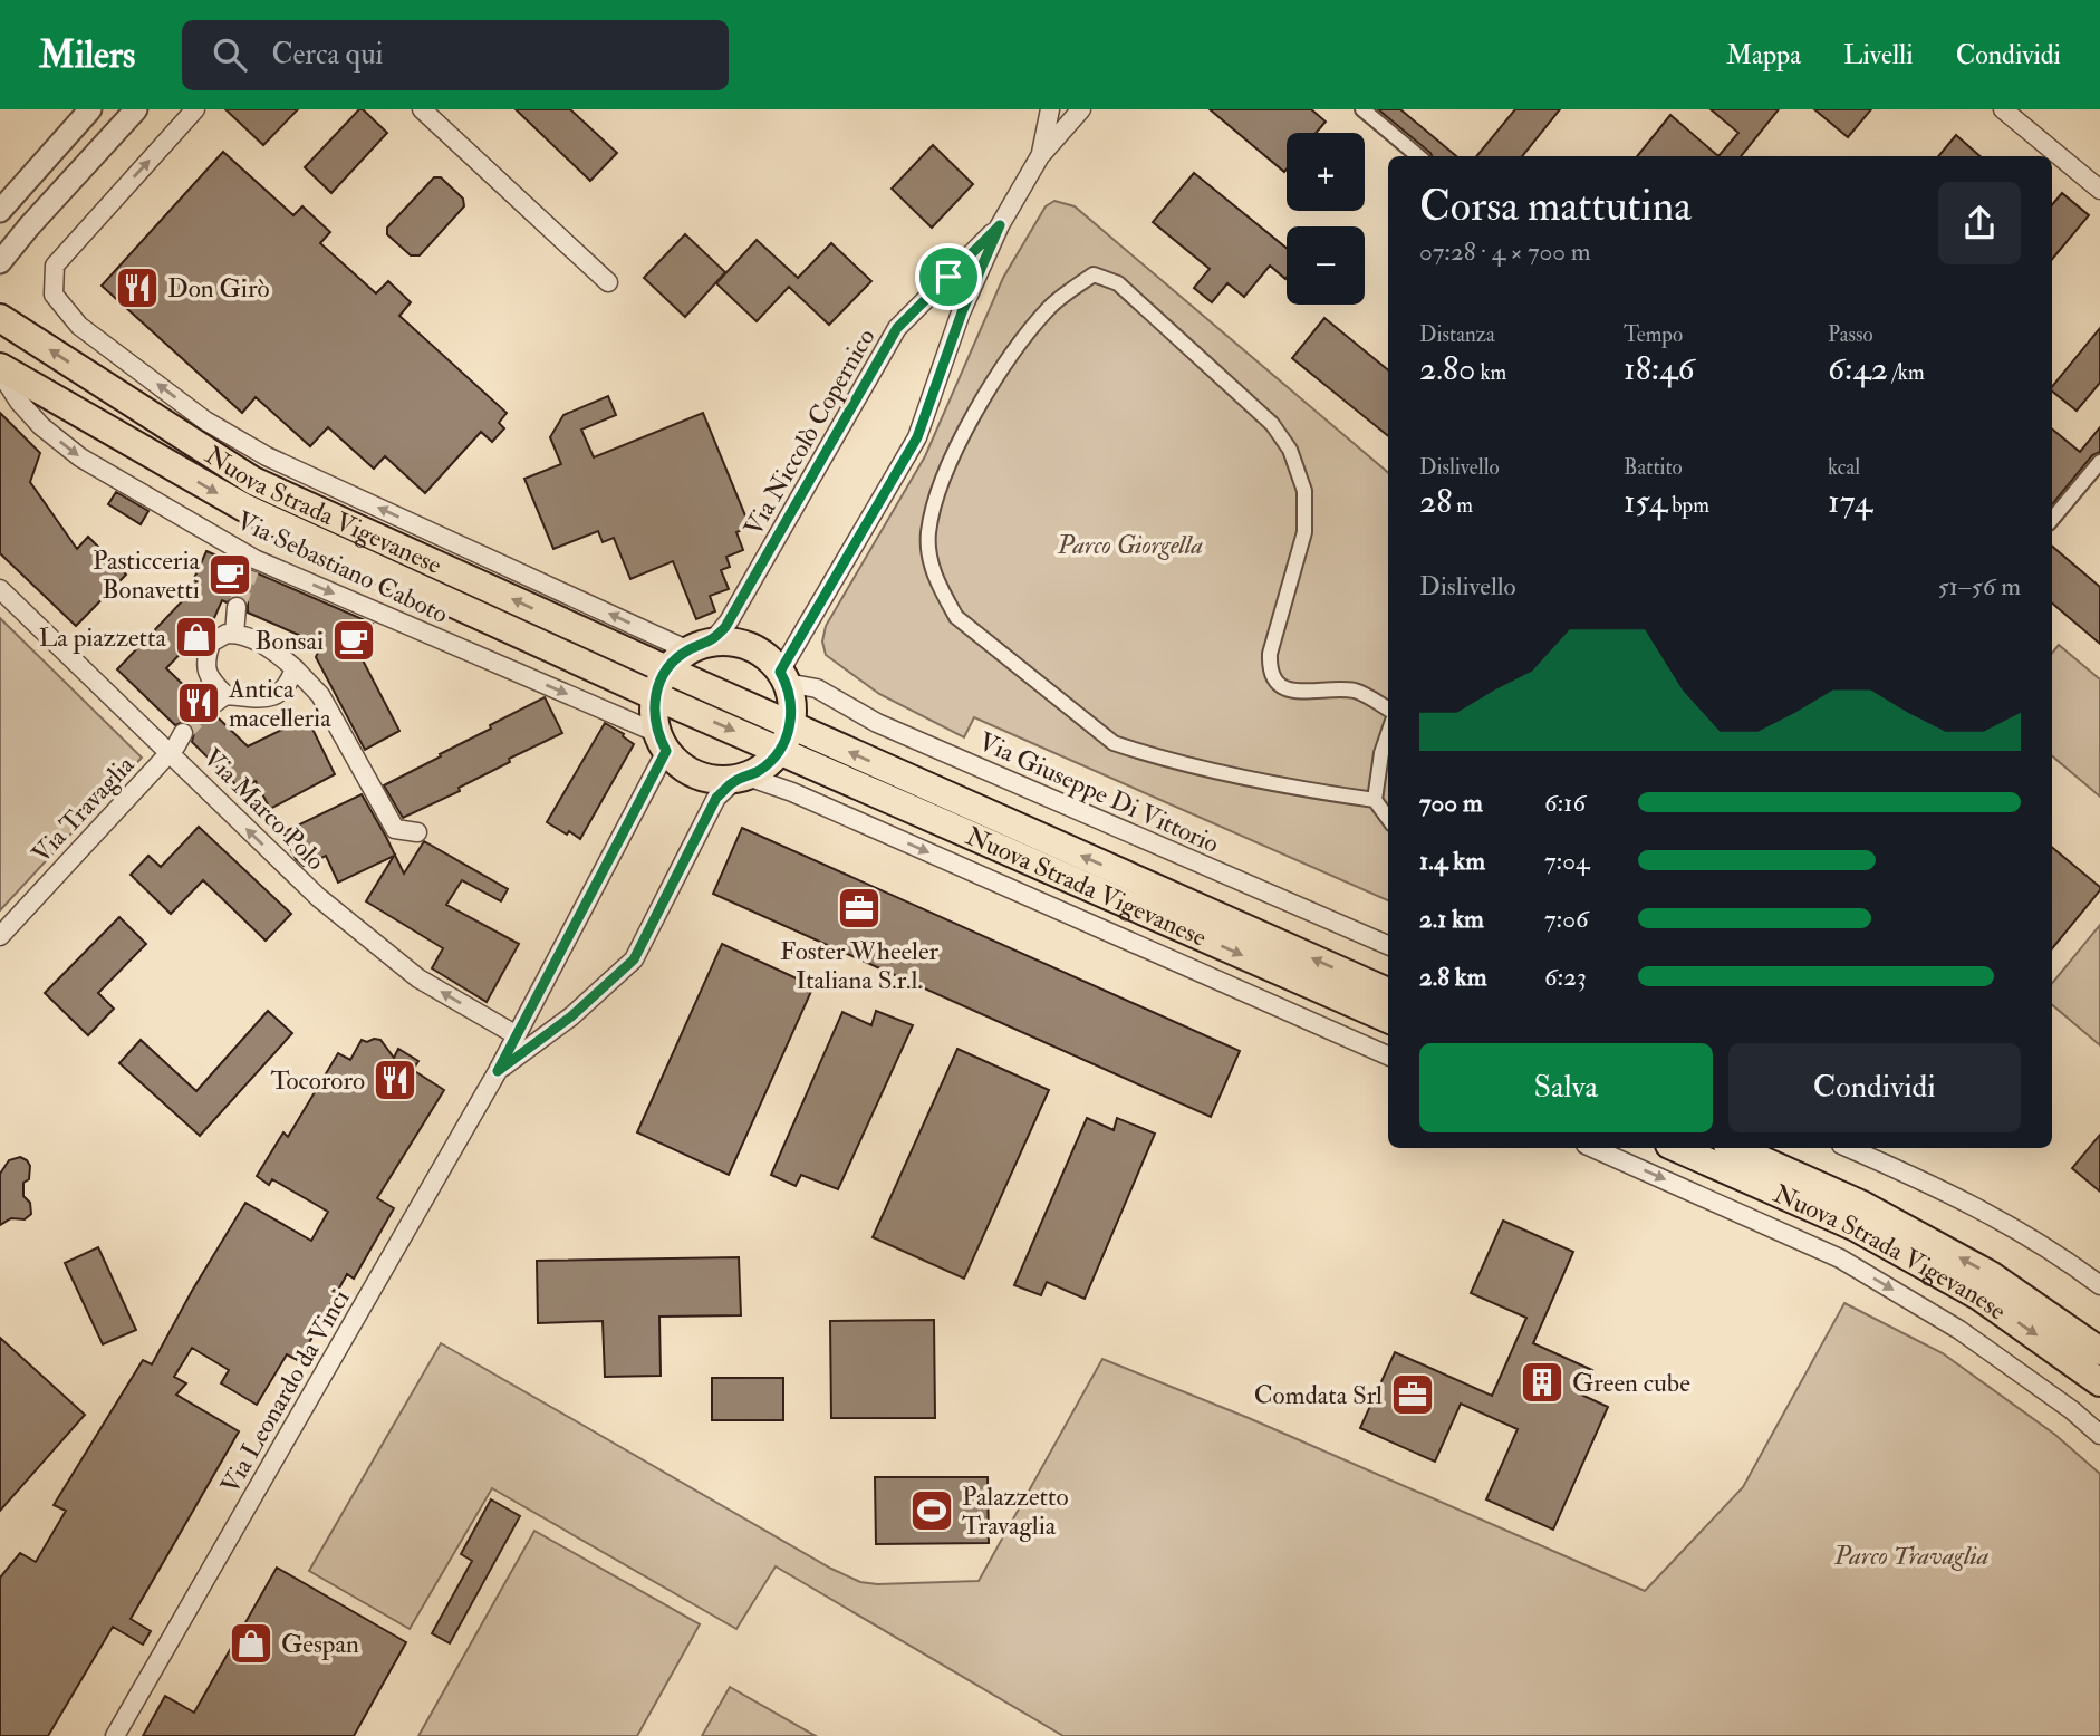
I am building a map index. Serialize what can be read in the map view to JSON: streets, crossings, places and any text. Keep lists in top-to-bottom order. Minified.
{"streets":{"main road":["Nuova Strada Vigevanese"],"street":["Via Niccolò Copernico","Via Sebastiano Caboto","Via Giuseppe Di Vittorio","Via Travaglia","Via Marco Polo","Via Leonardo da Vinci"]},"crossings":[["Via Niccolò Copernico","Via Giuseppe Di Vittorio"],["Nuova Strada Vigevanese","Via Sebastiano Caboto"],["Via Sebastiano Caboto","Via Leonardo da Vinci"],["Via Travaglia","Via Marco Polo"],["Via Marco Polo","Via Leonardo da Vinci"]],"one_way":["Via Sebastiano Caboto"],"parks":["Parco Giorgella","Parco Travaglia"],"places":{"restaurant":["Don Girò","Antica macelleria","Tocororo"],"cafe":["Pasticceria Bonavetti","Bonsai"],"shop":["La piazzetta","Gespan"],"office":["Foster Wheeler Italiana S.r.l.","Comdata Srl"],"building":["Green cube"],"sports":["Palazzetto Travaglia"]},"page":{"header":"Milers","search":"Cerca qui","nav":["Mappa","Livelli","Condividi"],"map_buttons":["+","−"],"heading":["Corsa mattutina","07:28 · 4 × 700 m"],"stats":[["Distanza","2.80 km"],["Tempo","18:46"],["Passo","6:42 /km"],["Dislivello","28 m"],["Battito","154 bpm"],["kcal","174"]],"chart":["Dislivello","51–56 m"],"list":[{"name":"700 m","note":"6:16"},{"name":"1.4 km","note":"7:04"},{"name":"2.1 km","note":"7:06"},{"name":"2.8 km","note":"6:23"}],"buttons":["Salva","Condividi"]}}
